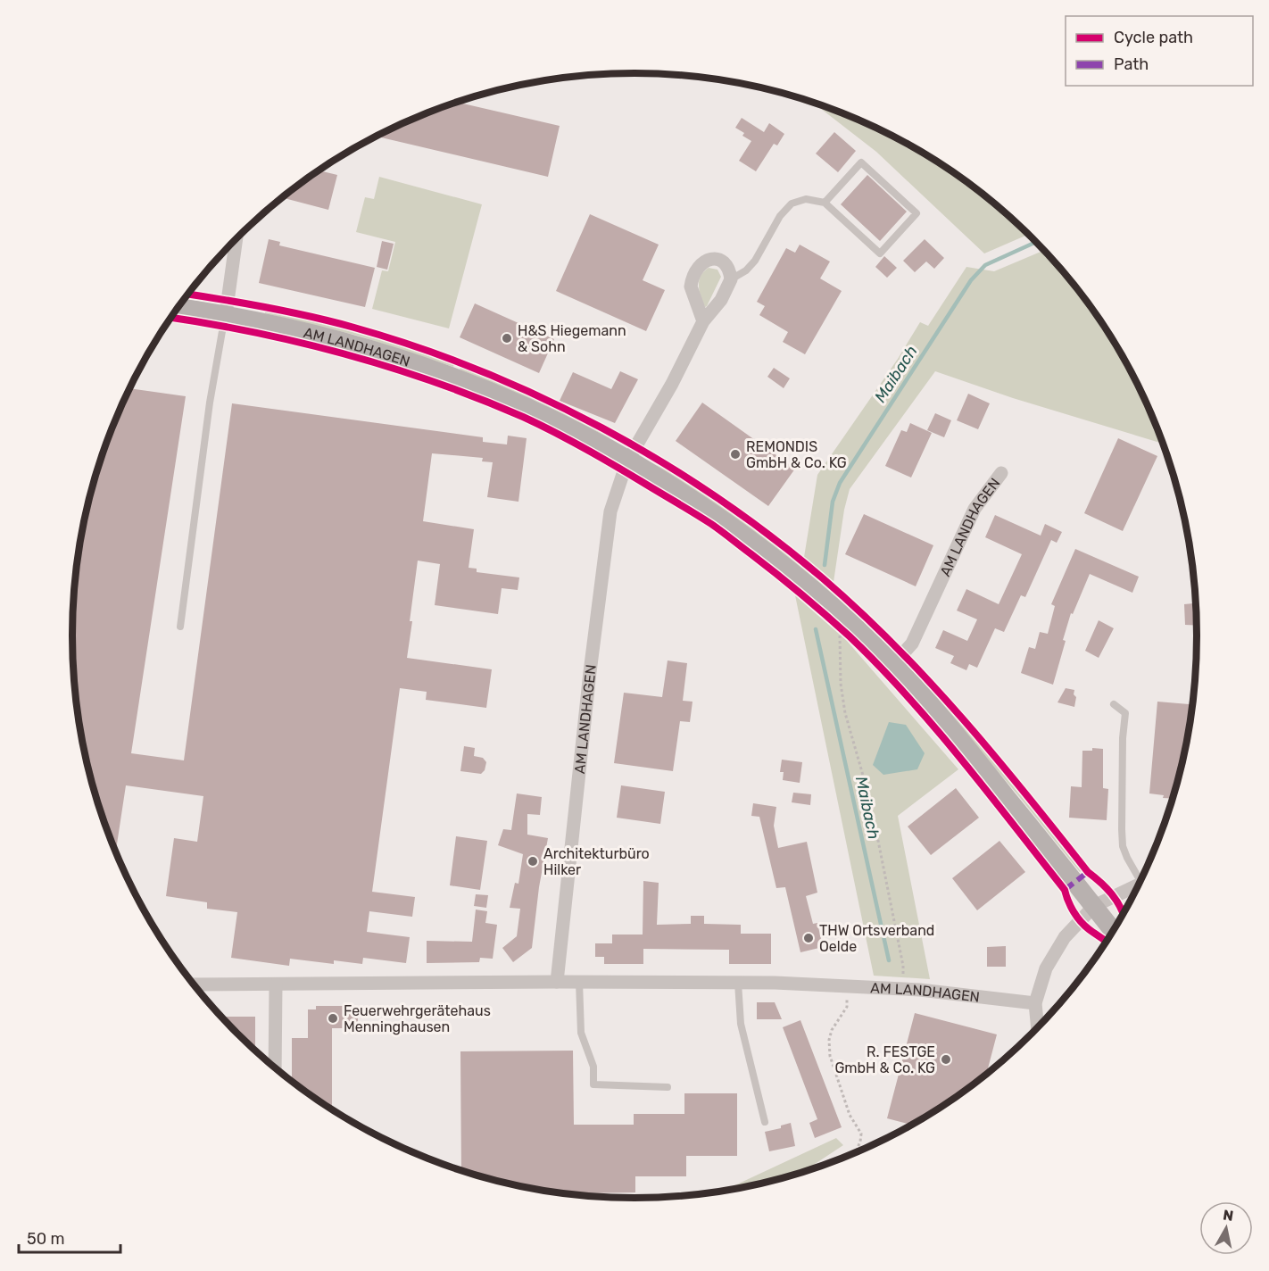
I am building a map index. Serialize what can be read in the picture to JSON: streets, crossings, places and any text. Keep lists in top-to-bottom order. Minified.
{"streets":{"street":["AM LANDHAGEN"]},"water":["Maibach"],"places":["H&S Hiegemann & Sohn","REMONDIS GmbH & Co. KG","Architekturbüro Hilker","THW Ortsverband Oelde","Feuerwehrgerätehaus Menninghausen","R. FESTGE GmbH & Co. KG"],"legend":["Cycle path","Path"],"scale_bar":"50 m","north":"top"}
